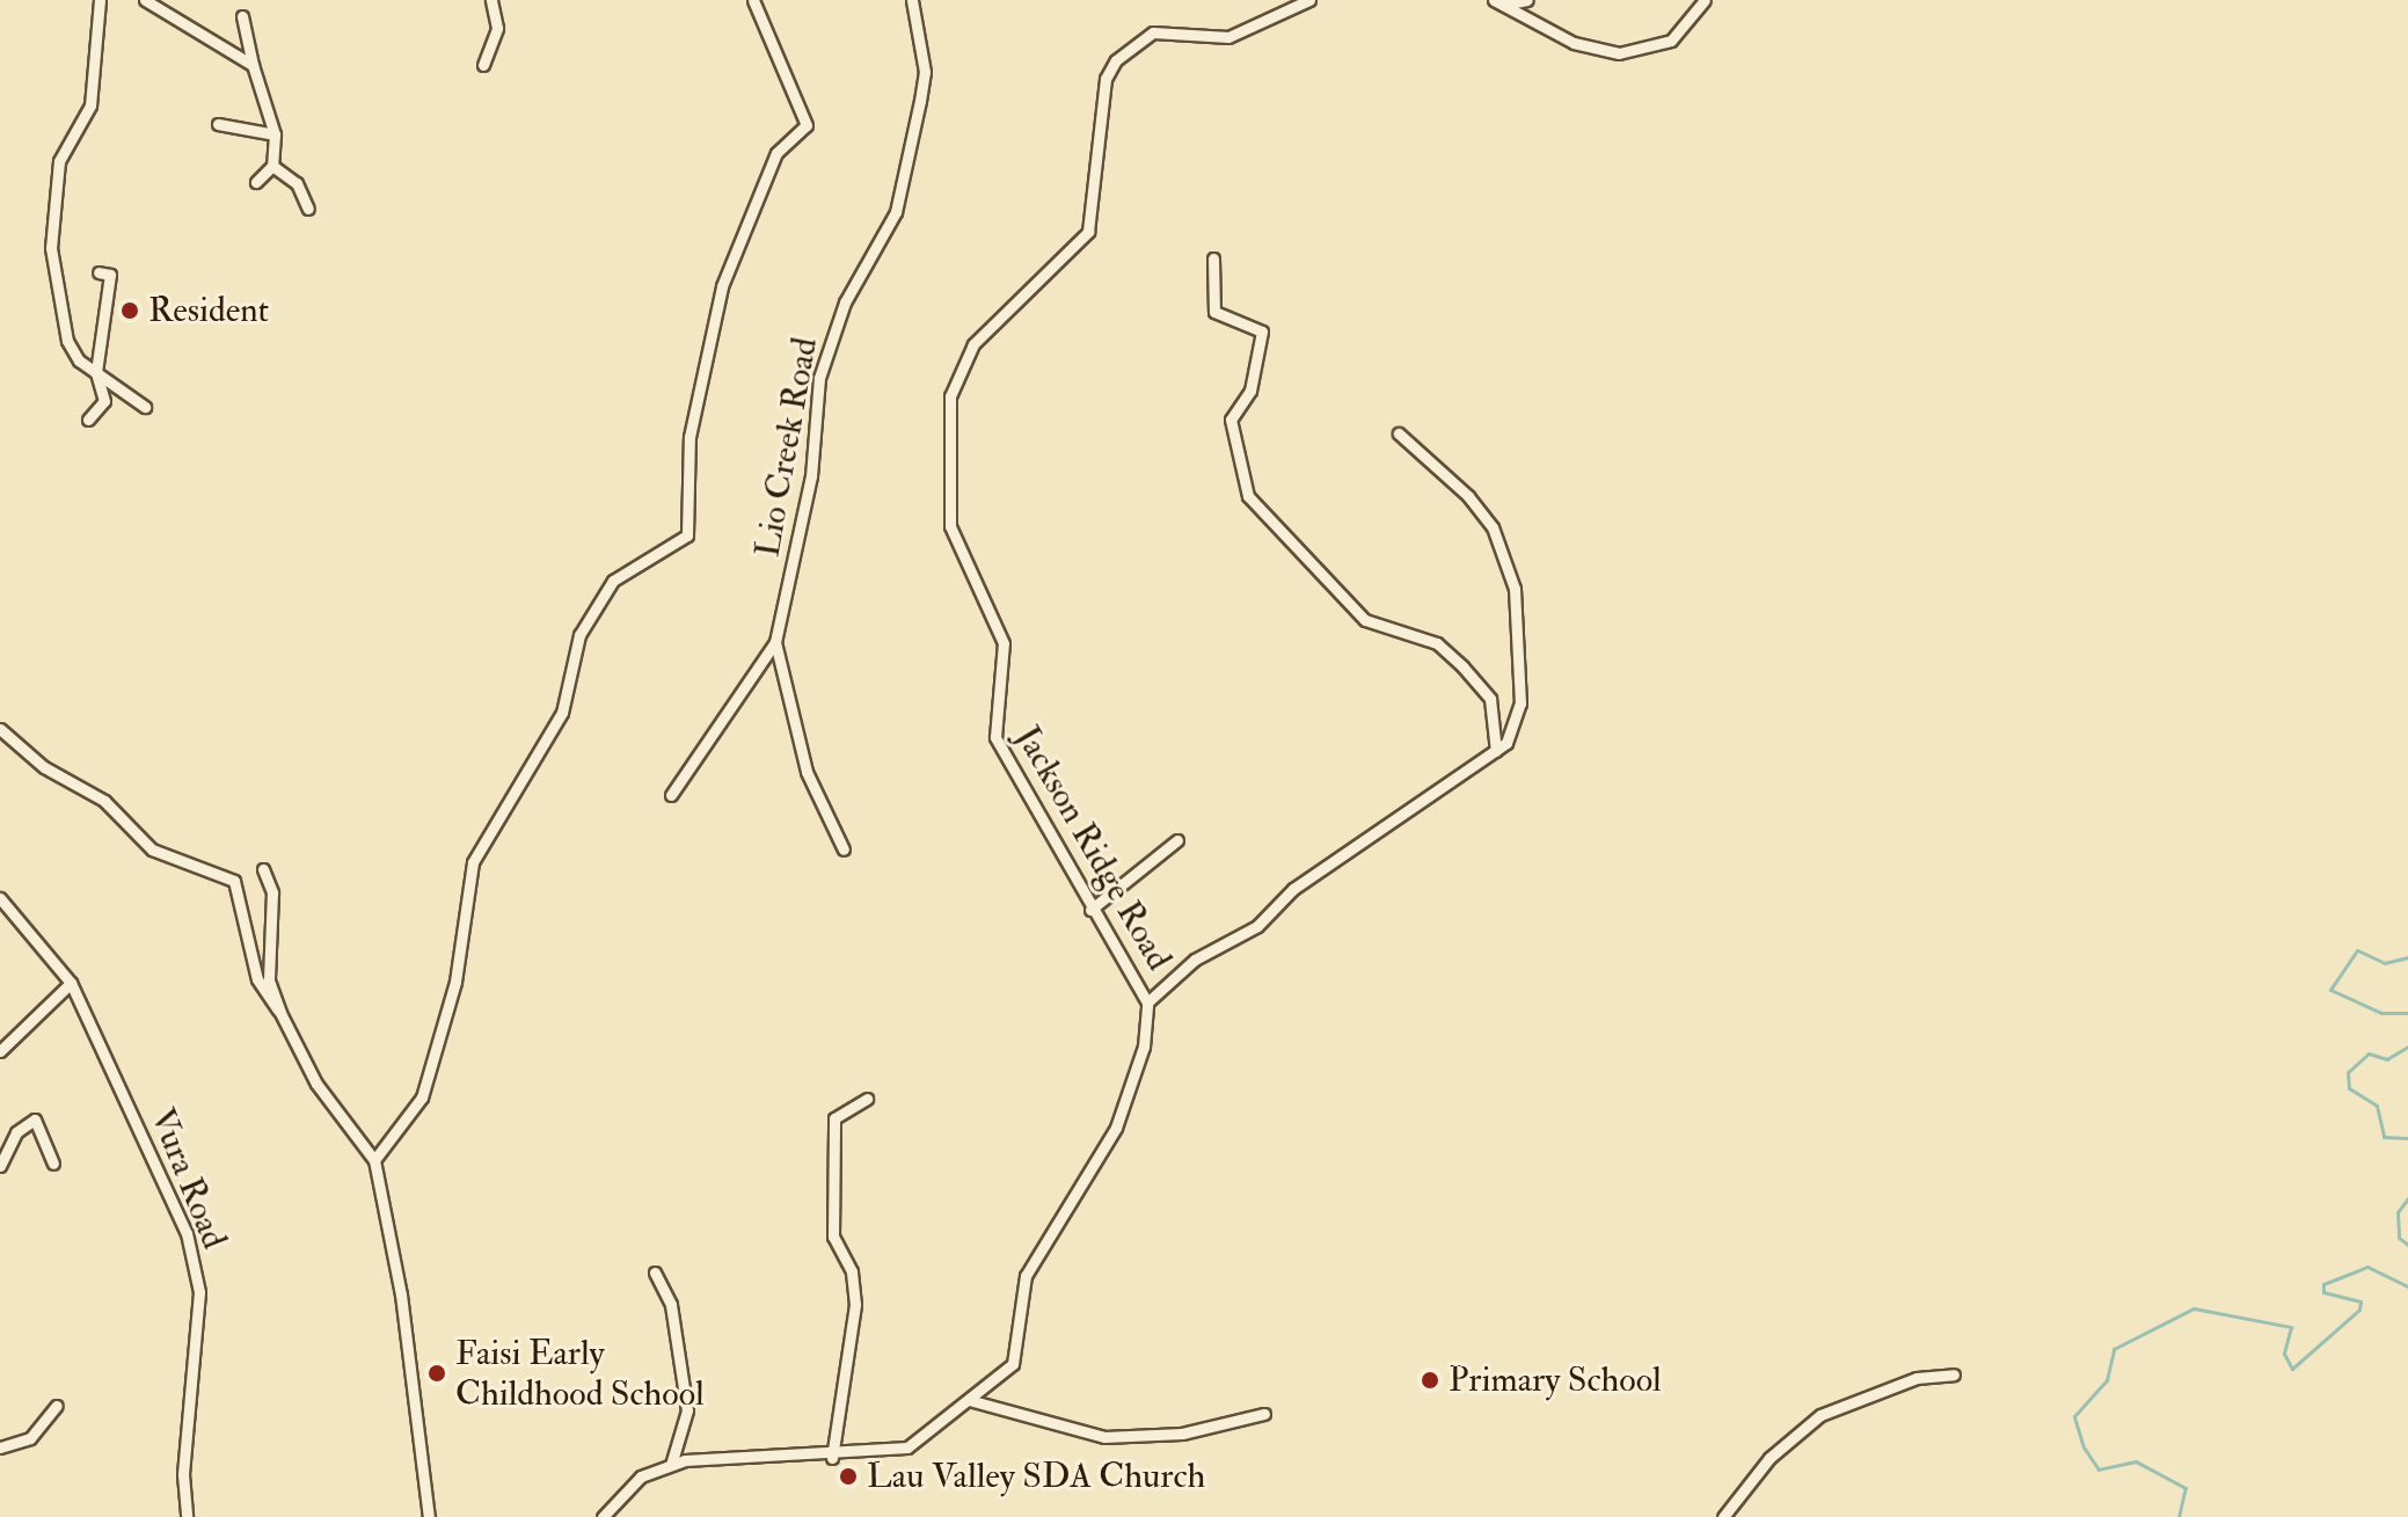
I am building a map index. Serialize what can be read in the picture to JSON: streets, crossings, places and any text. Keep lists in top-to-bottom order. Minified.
{"streets":{"street":["Lio Creek Road","Jackson Ridge Road","Vura Road"]},"places":["Resident","Faisi Early Childhood School","Primary School","Lau Valley SDA Church"]}
